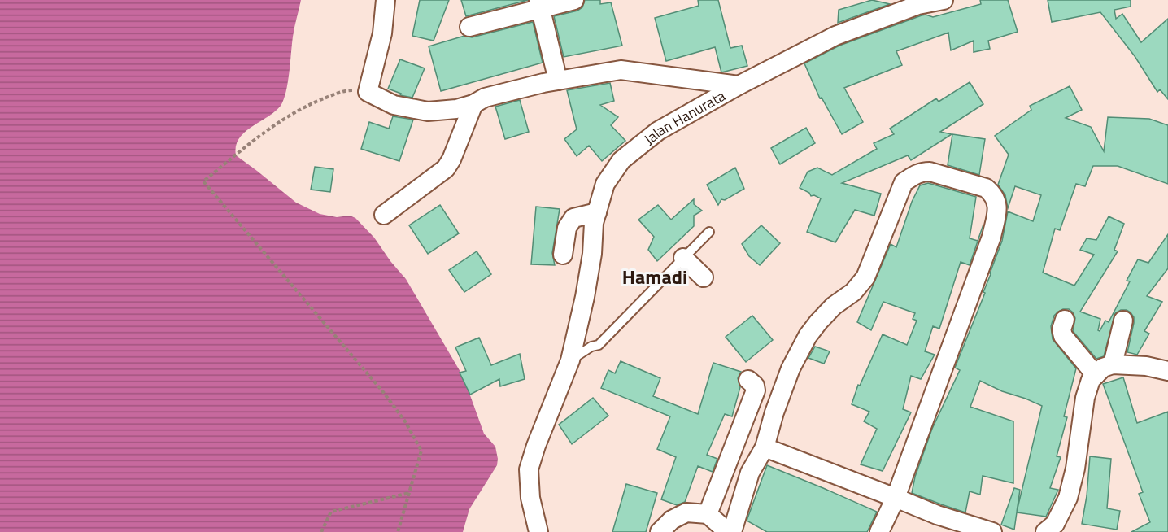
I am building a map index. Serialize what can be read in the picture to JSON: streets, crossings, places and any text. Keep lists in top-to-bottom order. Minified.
{"streets":{"street":["Jalan Hanurata"]},"districts":["Hamadi"]}
